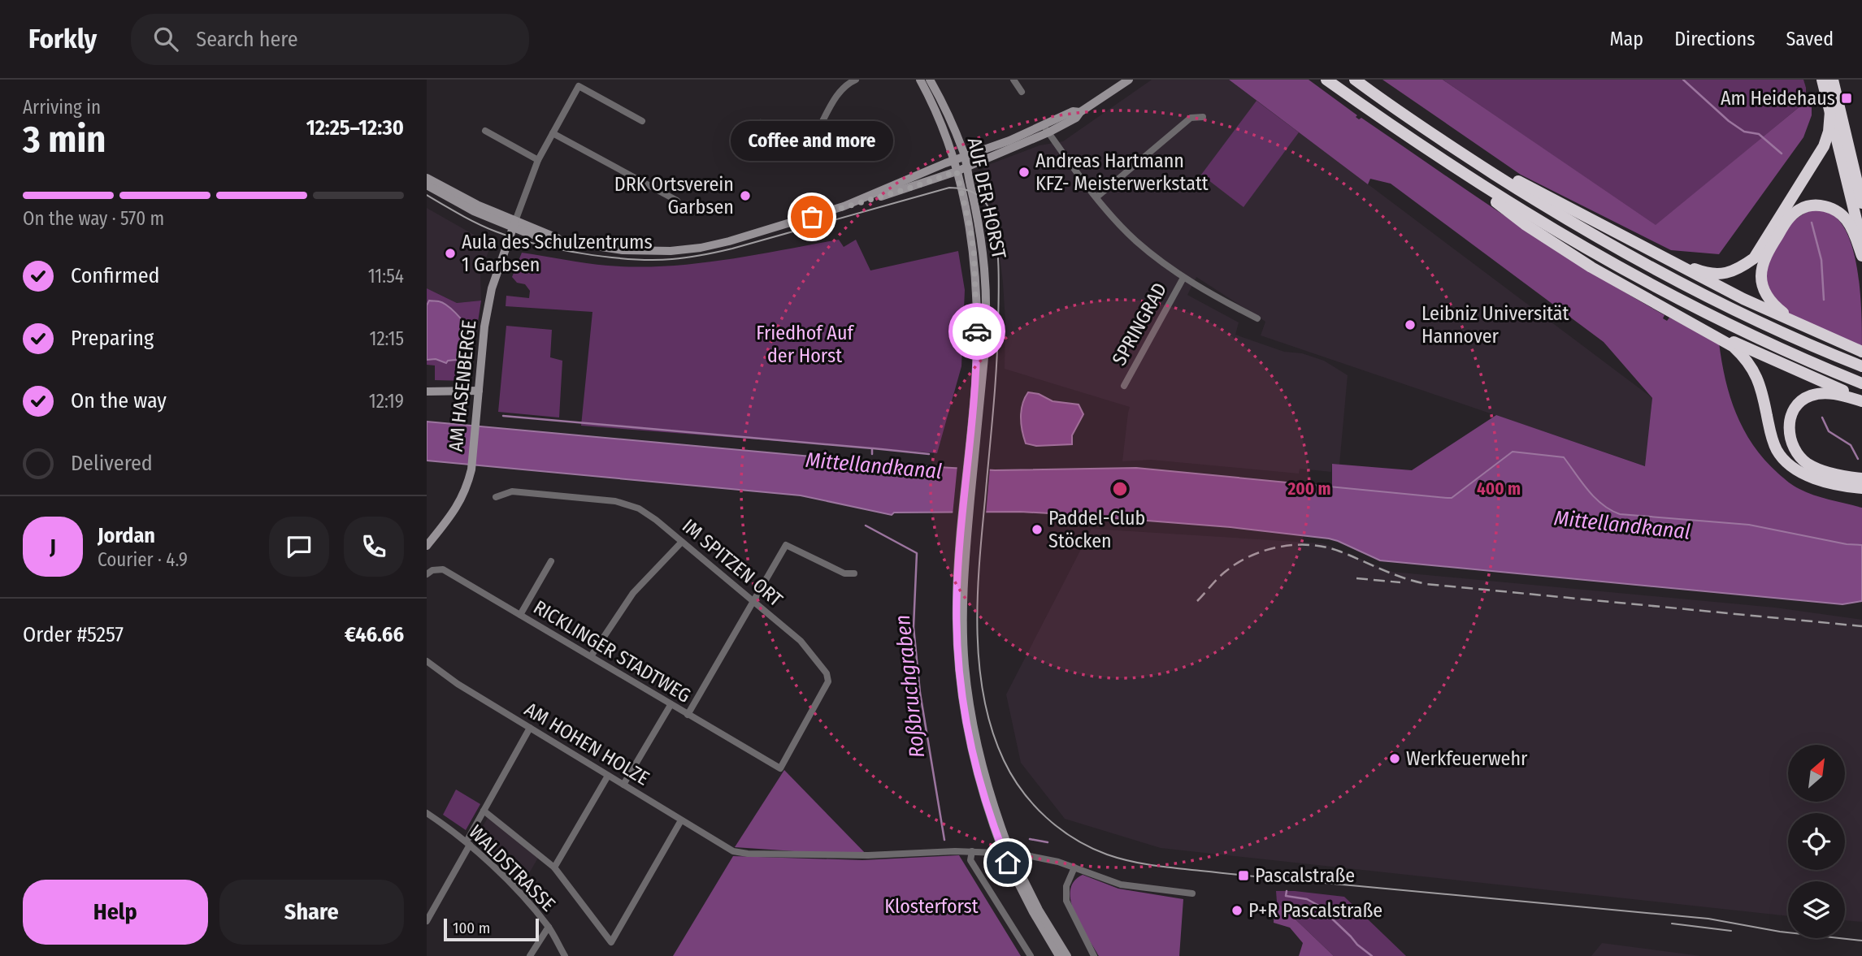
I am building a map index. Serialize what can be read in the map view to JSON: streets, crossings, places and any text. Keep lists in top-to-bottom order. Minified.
{"streets":{"street":["AUF DER HORST","SPRINGRAD","AM HASENBERGE","IM SPITZEN ORT","RICKLINGER STADTWEG","AM HOHEN HOLZE","WALDSTRASSE"]},"crossings":[["IM SPITZEN ORT","RICKLINGER STADTWEG"]],"water":["Mittellandkanal","Roßbruchgraben"],"parks":["Friedhof Auf der Horst","Klosterforst"],"places":{"transit":["Am Heidehaus","Pascalstraße"],"other":["Andreas Hartmann KFZ- Meisterwerkstatt","DRK Ortsverein Garbsen","Coffee and more","Aula des Schulzentrums 1 Garbsen","Leibniz Universität Hannover","Paddel-Club Stöcken","Werkfeuerwehr","P+R Pascalstraße"]},"scale_bar":"100 m","north":"top right","page":{"header":"Forkly","search":"Search here","nav":["Map","Directions","Saved"],"heading":["3 min","Arriving in","12:25–12:30"],"panel":["Jordan","Courier · 4.9","Order #5257","€46.66"],"bubble":"Coffee and more","bar":"On the way · 570 m","list":[["Confirmed","11:54"],["Preparing","12:15"],["On the way","12:19"],"Delivered"],"round":"J","buttons":["Help","Share"],"scale":"100 m"},"rings":["200 m","400 m"]}
